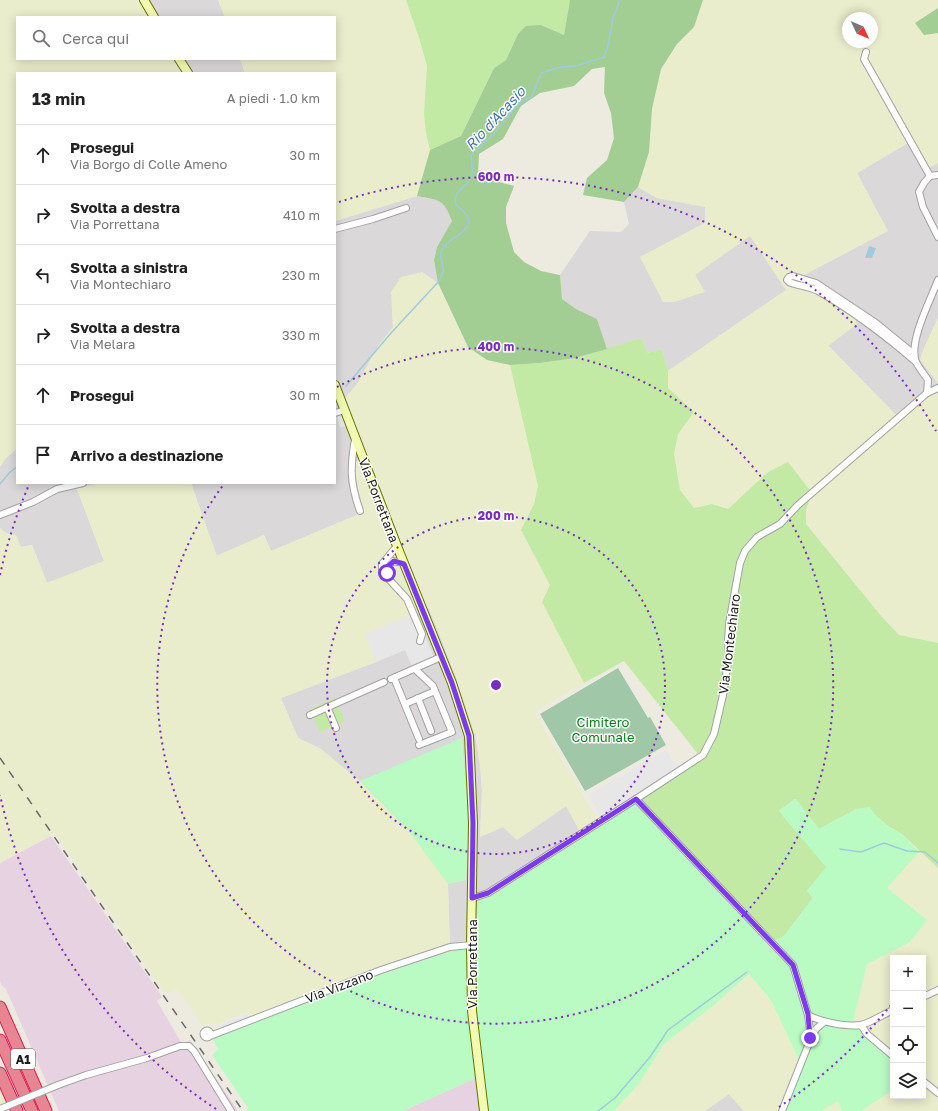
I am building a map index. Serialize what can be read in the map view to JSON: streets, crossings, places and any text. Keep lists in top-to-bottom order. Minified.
{"streets":{"highway":["A1"],"main road":["Via Porrettana"],"street":["Via Montechiaro","Via Vizzano"]},"crossings":[["Via Porrettana","Via Montechiaro"],["Via Porrettana","Via Vizzano"]],"water":["Rio d'Acasio"],"parks":["Cimitero Comunale"],"north":"bottom right","page":{"search":"Cerca qui","heading":["13 min","A piedi · 1.0 km"],"list":[["Prosegui","Via Borgo di Colle Ameno","30 m"],["Svolta a destra","Via Porrettana","410 m"],["Svolta a sinistra","Via Montechiaro","230 m"],["Svolta a destra","Via Melara","330 m"],["Prosegui","30 m"],"Arrivo a destinazione"],"map_buttons":["+","−"]},"rings":["600 m","400 m","200 m"]}
